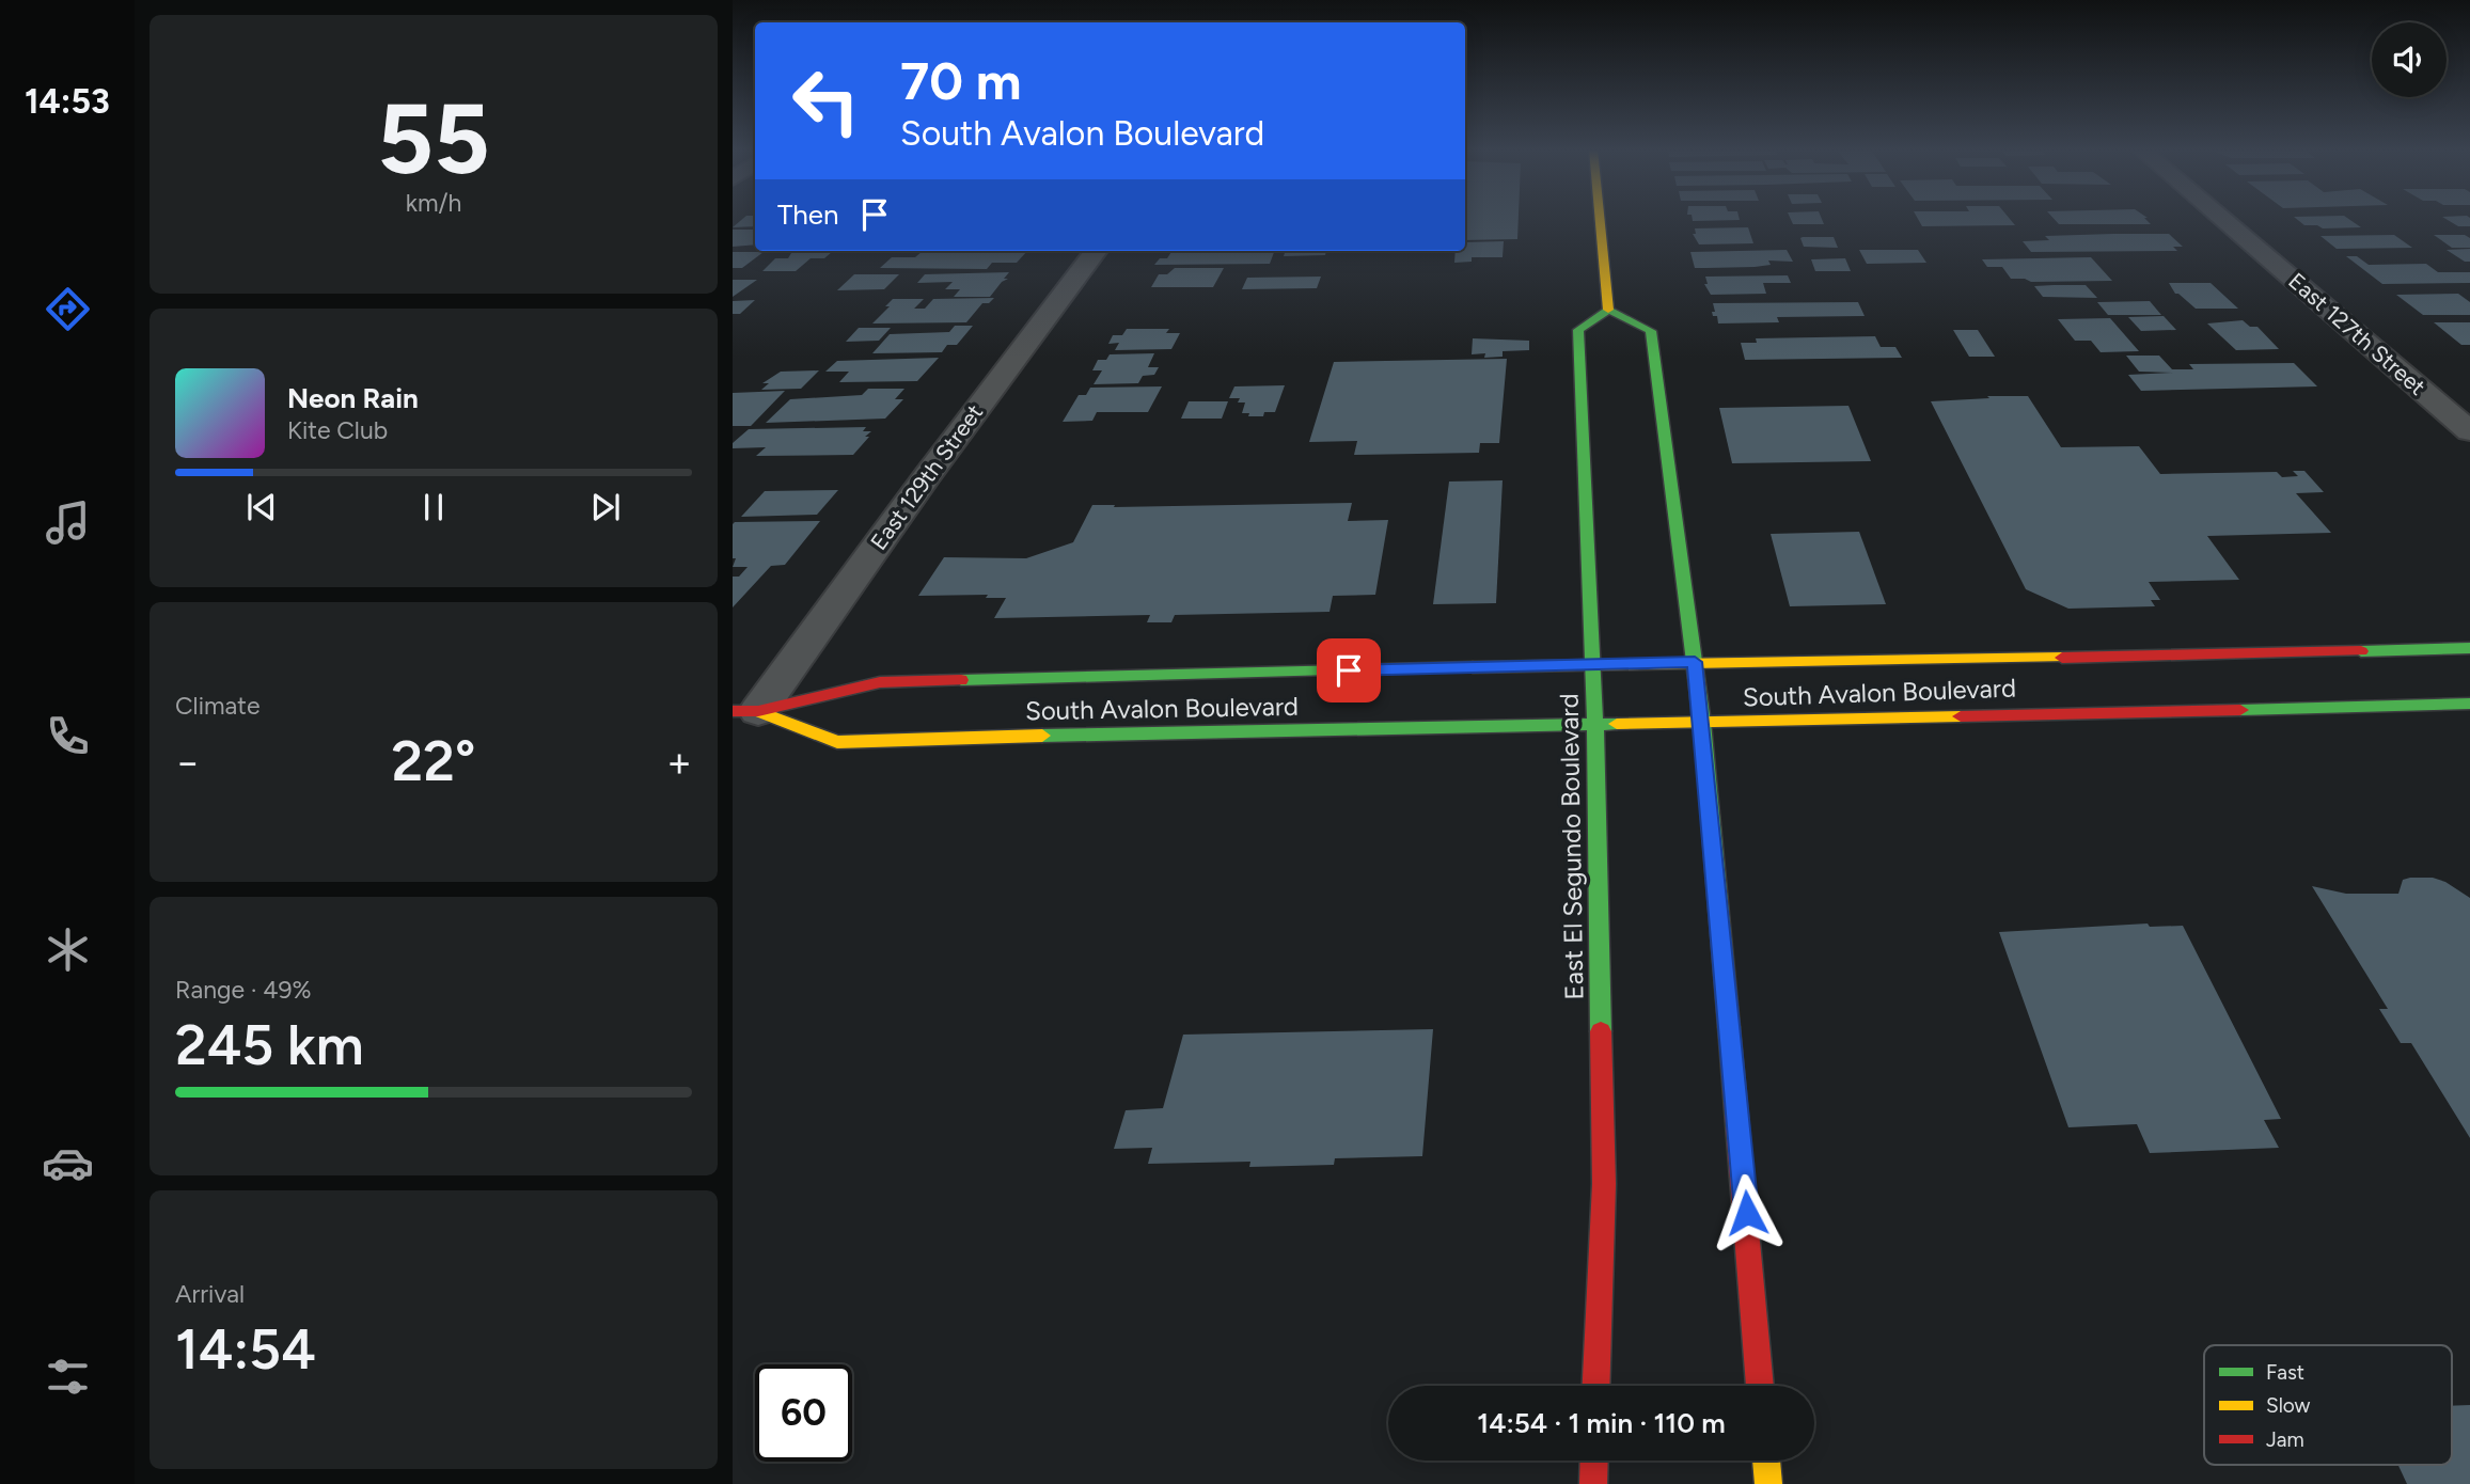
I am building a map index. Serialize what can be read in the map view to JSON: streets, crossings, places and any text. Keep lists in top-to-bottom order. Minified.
{"streets":{"main road":["South Avalon Boulevard","East El Segundo Boulevard"],"street":["East 127th Street","East 129th Street"]},"crossings":[["East 129th Street","South Avalon Boulevard"],["South Avalon Boulevard","East El Segundo Boulevard"]],"legend":["Fast","Slow","Jam"],"page":{"tabs":"14:53","tile":[["55","km/h"],"Climate",["Range · 49%","245 km"],["Arrival","14:54"]],"turn":["70 m","South Avalon Boulevard"],"then":"Then","song":["Neon Rain","Kite Club"],"heat":["−","22°","+"],"limit":"60","trip":"14:54 · 1 min · 110 m"}}
